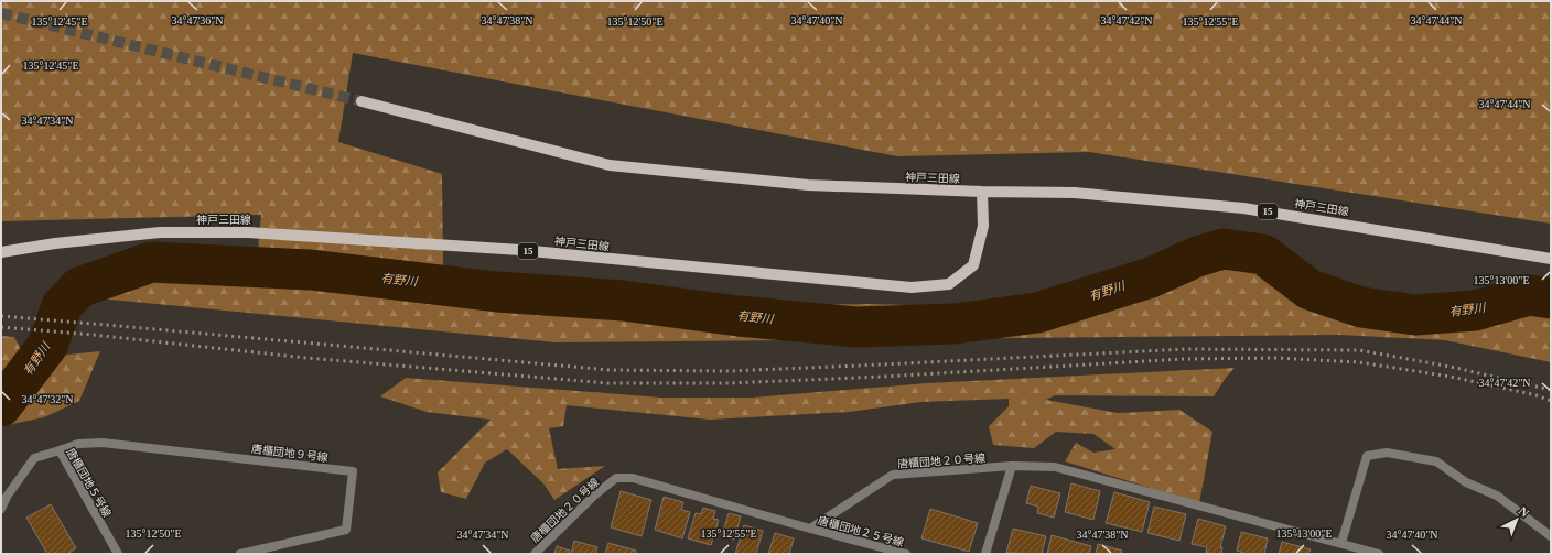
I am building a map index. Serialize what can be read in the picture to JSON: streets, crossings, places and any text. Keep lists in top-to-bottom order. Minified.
{"streets":{"main road":["神戸三田線","15"],"street":["唐櫃団地９号線","唐櫃団地２０号線","唐櫃団地５号線","唐櫃団地２５号線"]},"crossings":[["唐櫃団地９号線","唐櫃団地５号線"],["唐櫃団地２０号線","唐櫃団地２５号線"]],"water":["有野川"],"north":"top right","coordinates":["34°47'36\"N","34°47'38\"N","34°47'40\"N","34°47'42\"N","34°47'44\"N","135°12'45\"E","135°12'55\"E","135°12'50\"E","34°47'34\"N","135°13'00\"E","34°47'32\"N"]}
